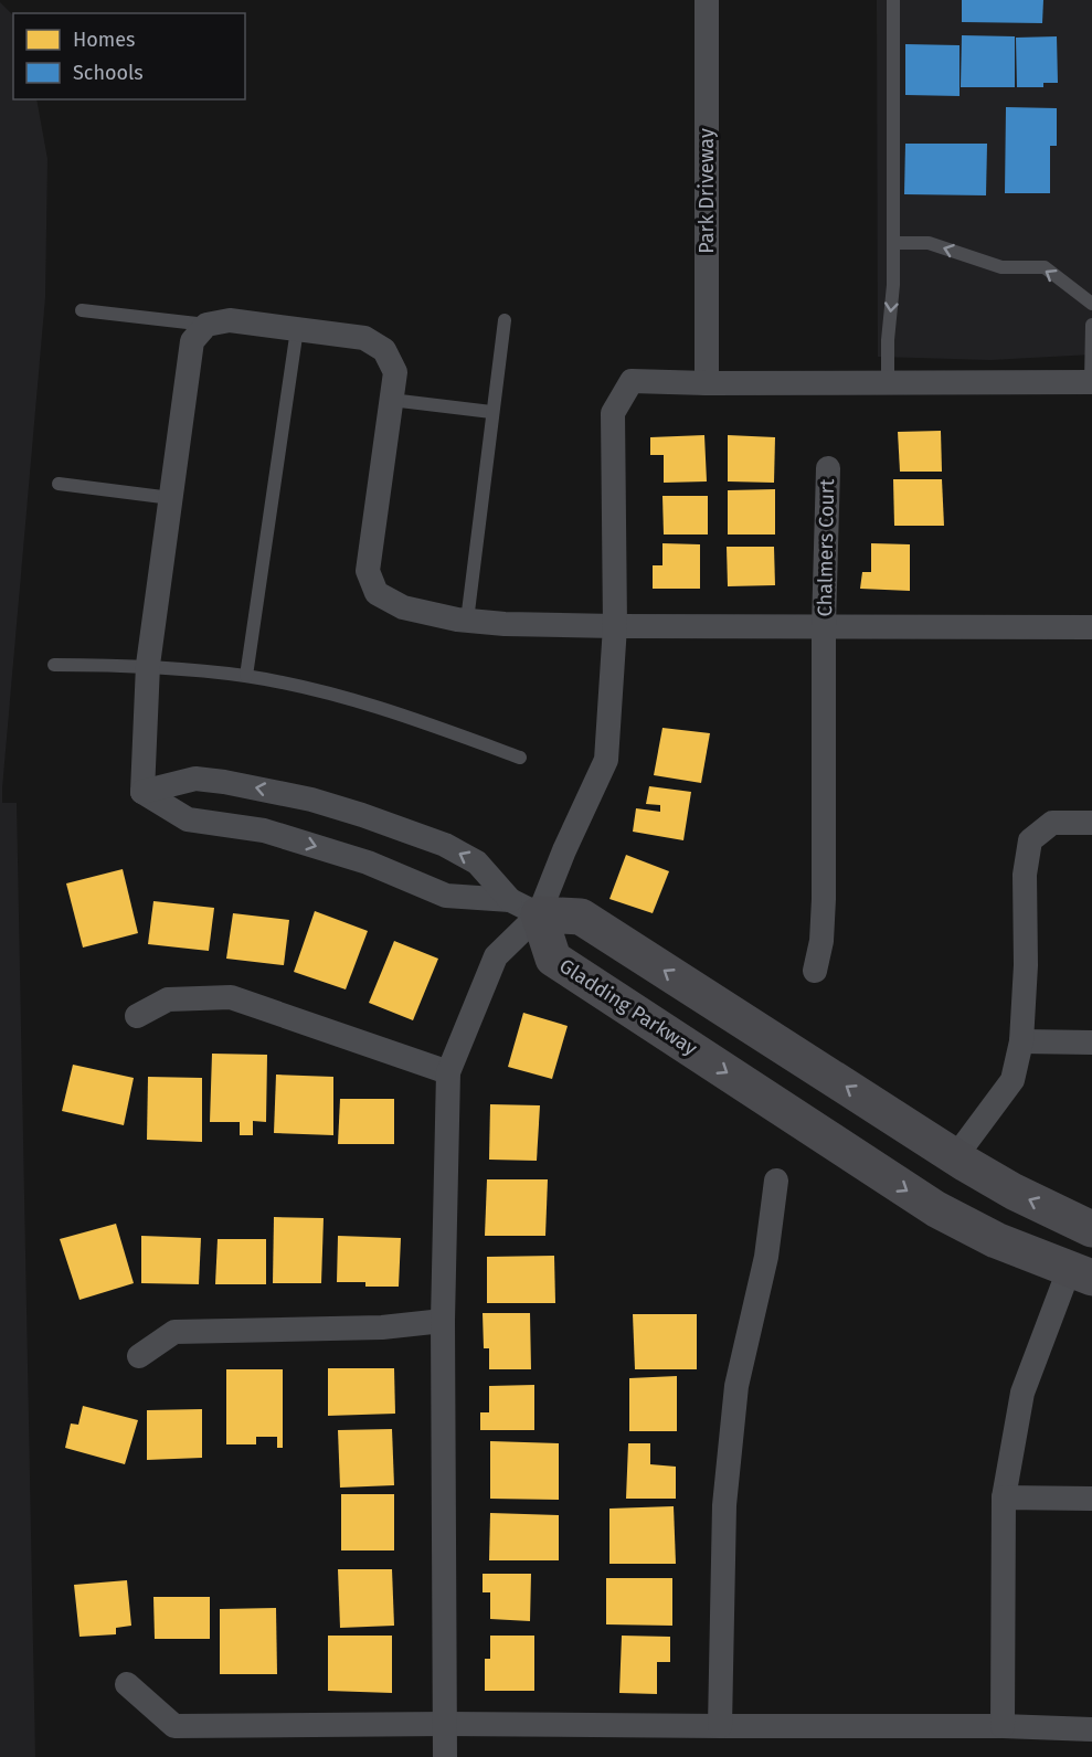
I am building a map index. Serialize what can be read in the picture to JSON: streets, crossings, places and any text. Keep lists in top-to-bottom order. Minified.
{"streets":{"street":["Park Driveway","Chalmers Court","Gladding Parkway"]},"legend":["Homes","Schools"]}
